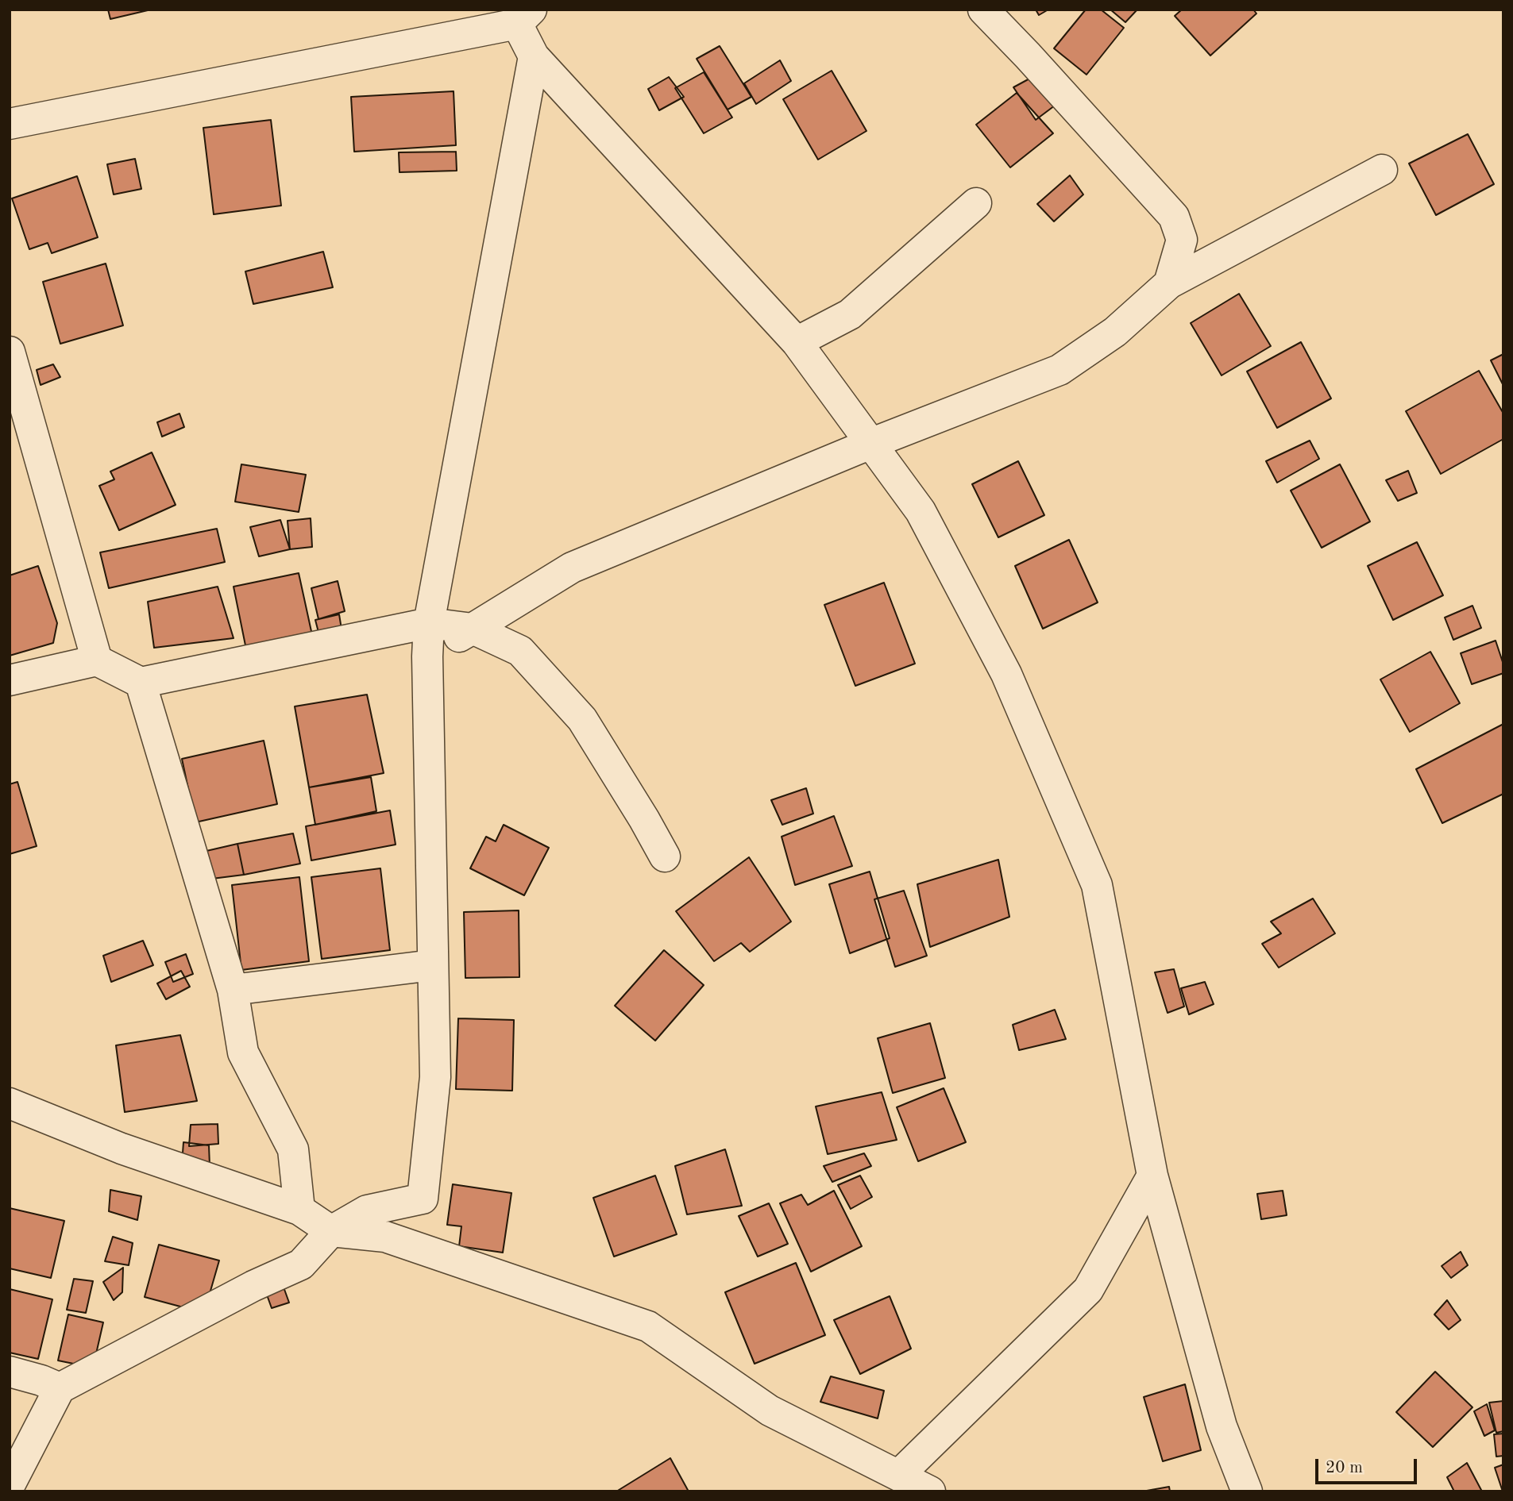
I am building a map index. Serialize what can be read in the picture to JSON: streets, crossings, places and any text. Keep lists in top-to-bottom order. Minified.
{"scale_bar":"20 m"}
